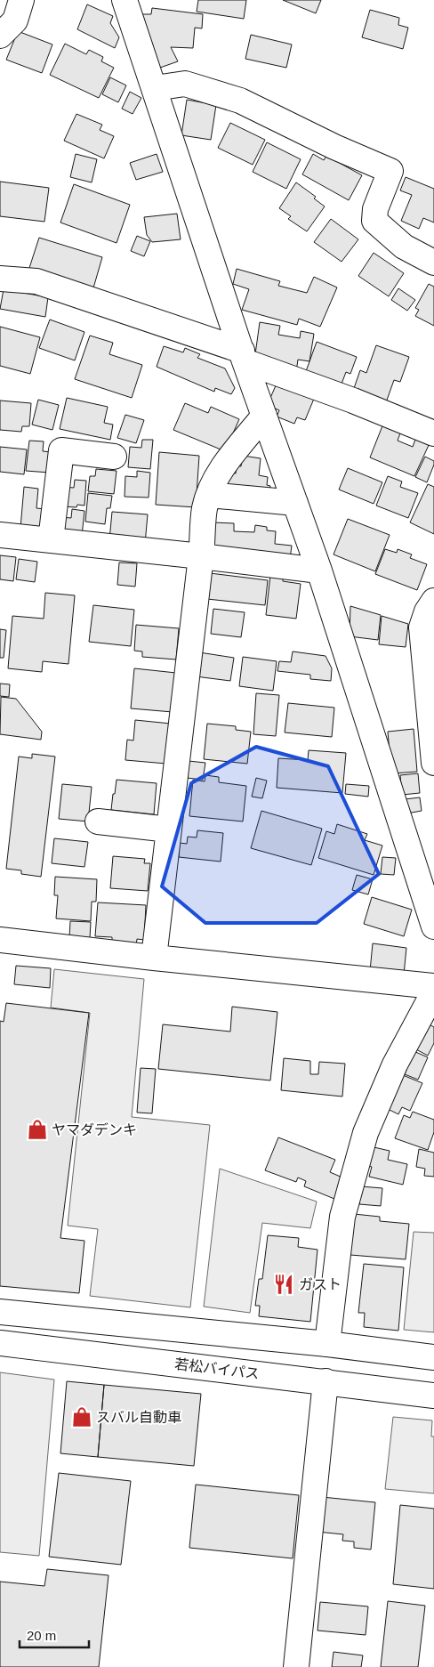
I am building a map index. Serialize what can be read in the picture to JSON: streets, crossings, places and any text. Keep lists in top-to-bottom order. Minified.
{"streets":{"main road":["若松バイパス"]},"places":{"shop":["ヤマダデンキ","スバル自動車"],"restaurant":["ガスト"]},"scale_bar":"20 m"}
